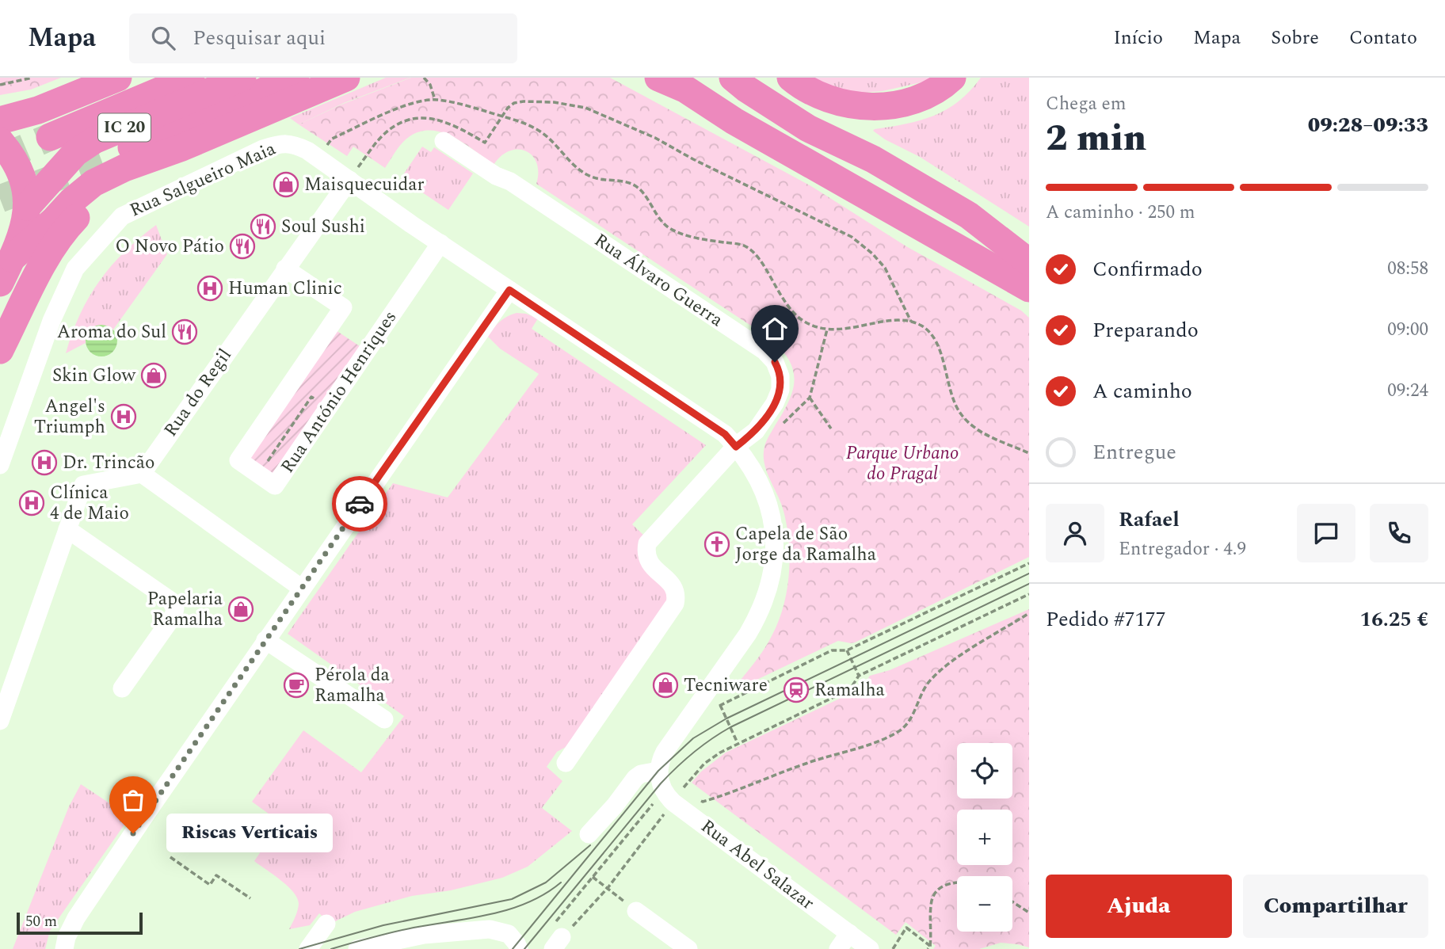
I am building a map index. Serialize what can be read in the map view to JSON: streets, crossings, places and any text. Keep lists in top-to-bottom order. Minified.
{"streets":{"highway":["IC 20"],"street":["Rua Salgueiro Maia","Rua Álvaro Guerra","Rua António Henriques","Rua do Regil","Rua Abel Salazar"]},"crossings":[["Rua Salgueiro Maia","Rua Álvaro Guerra"],["Rua Salgueiro Maia","Rua António Henriques"],["Rua Salgueiro Maia","Rua do Regil"],["Rua Salgueiro Maia","Rua Abel Salazar"],["Rua António Henriques","Rua do Regil"]],"parks":["Parque Urbano do Pragal"],"places":{"shop":["Maisquecuidar","Skin Glow","Papelaria Ramalha","Tecniware"],"restaurant":["Soul Sushi","O Novo Pátio","Aroma do Sul"],"hospital":["Human Clinic","Angel's Triumph","Dr. Trincão","Clínica 4 de Maio"],"church":["Capela de São Jorge da Ramalha"],"cafe":["Pérola da Ramalha"],"station":["Ramalha"],"other":["Riscas Verticais"]},"scale_bar":"50 m","page":{"header":"Mapa","search":"Pesquisar aqui","nav":["Início","Mapa","Sobre","Contato"],"heading":["2 min","Chega em","09:28–09:33"],"panel":["Rafael","Entregador · 4.9","Pedido #7177","16.25 €"],"bar":"A caminho · 250 m","list":[["Confirmado","08:58"],["Preparando","09:00"],["A caminho","09:24"],"Entregue"],"map_buttons":["+","−"],"bubble":"Riscas Verticais","buttons":["Ajuda","Compartilhar"],"scale":"50 m"}}
